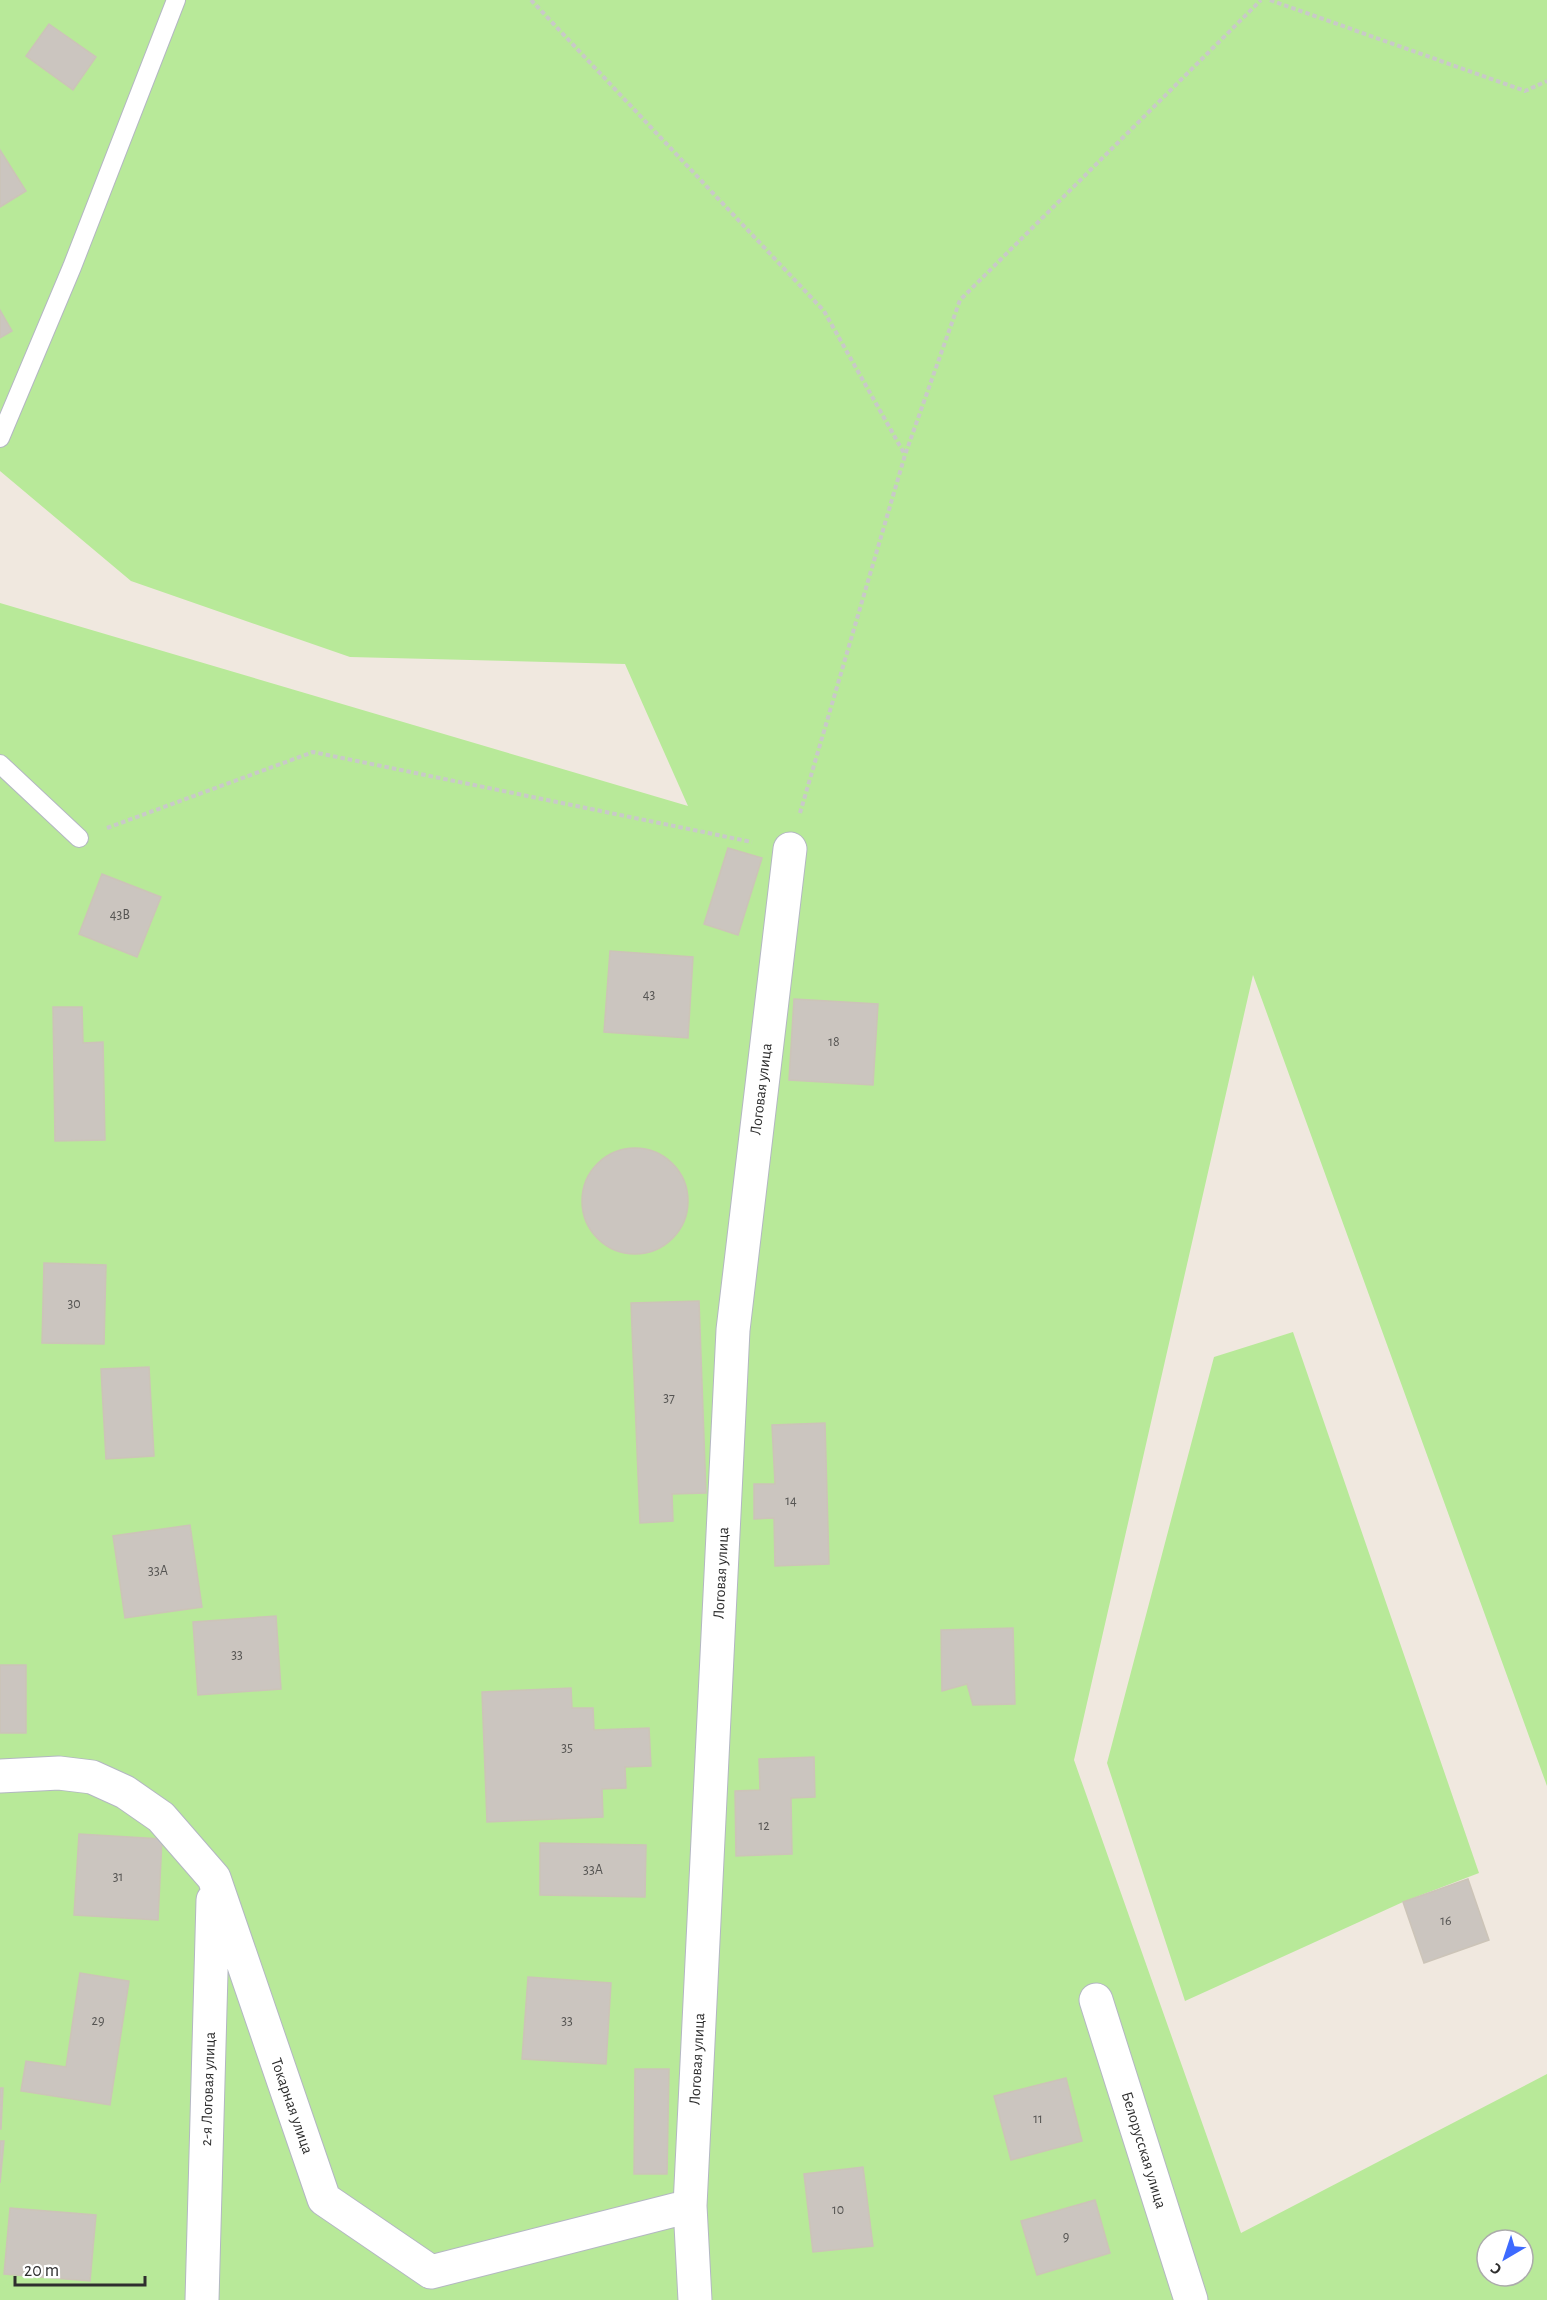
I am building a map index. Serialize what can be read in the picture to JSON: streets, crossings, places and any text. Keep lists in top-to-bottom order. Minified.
{"streets":{"street":["Логовая улица","2-я Логовая улица","Токарная улица","Белорусская улица"]},"crossings":[["Логовая улица","Токарная улица"],["2-я Логовая улица","Токарная улица"]],"house_numbers":["43В","43","18","30","37","14","33А","33","35","12","33А","31","16","29","33","11","10","9"],"scale_bar":"20 m","north":"bottom left"}
